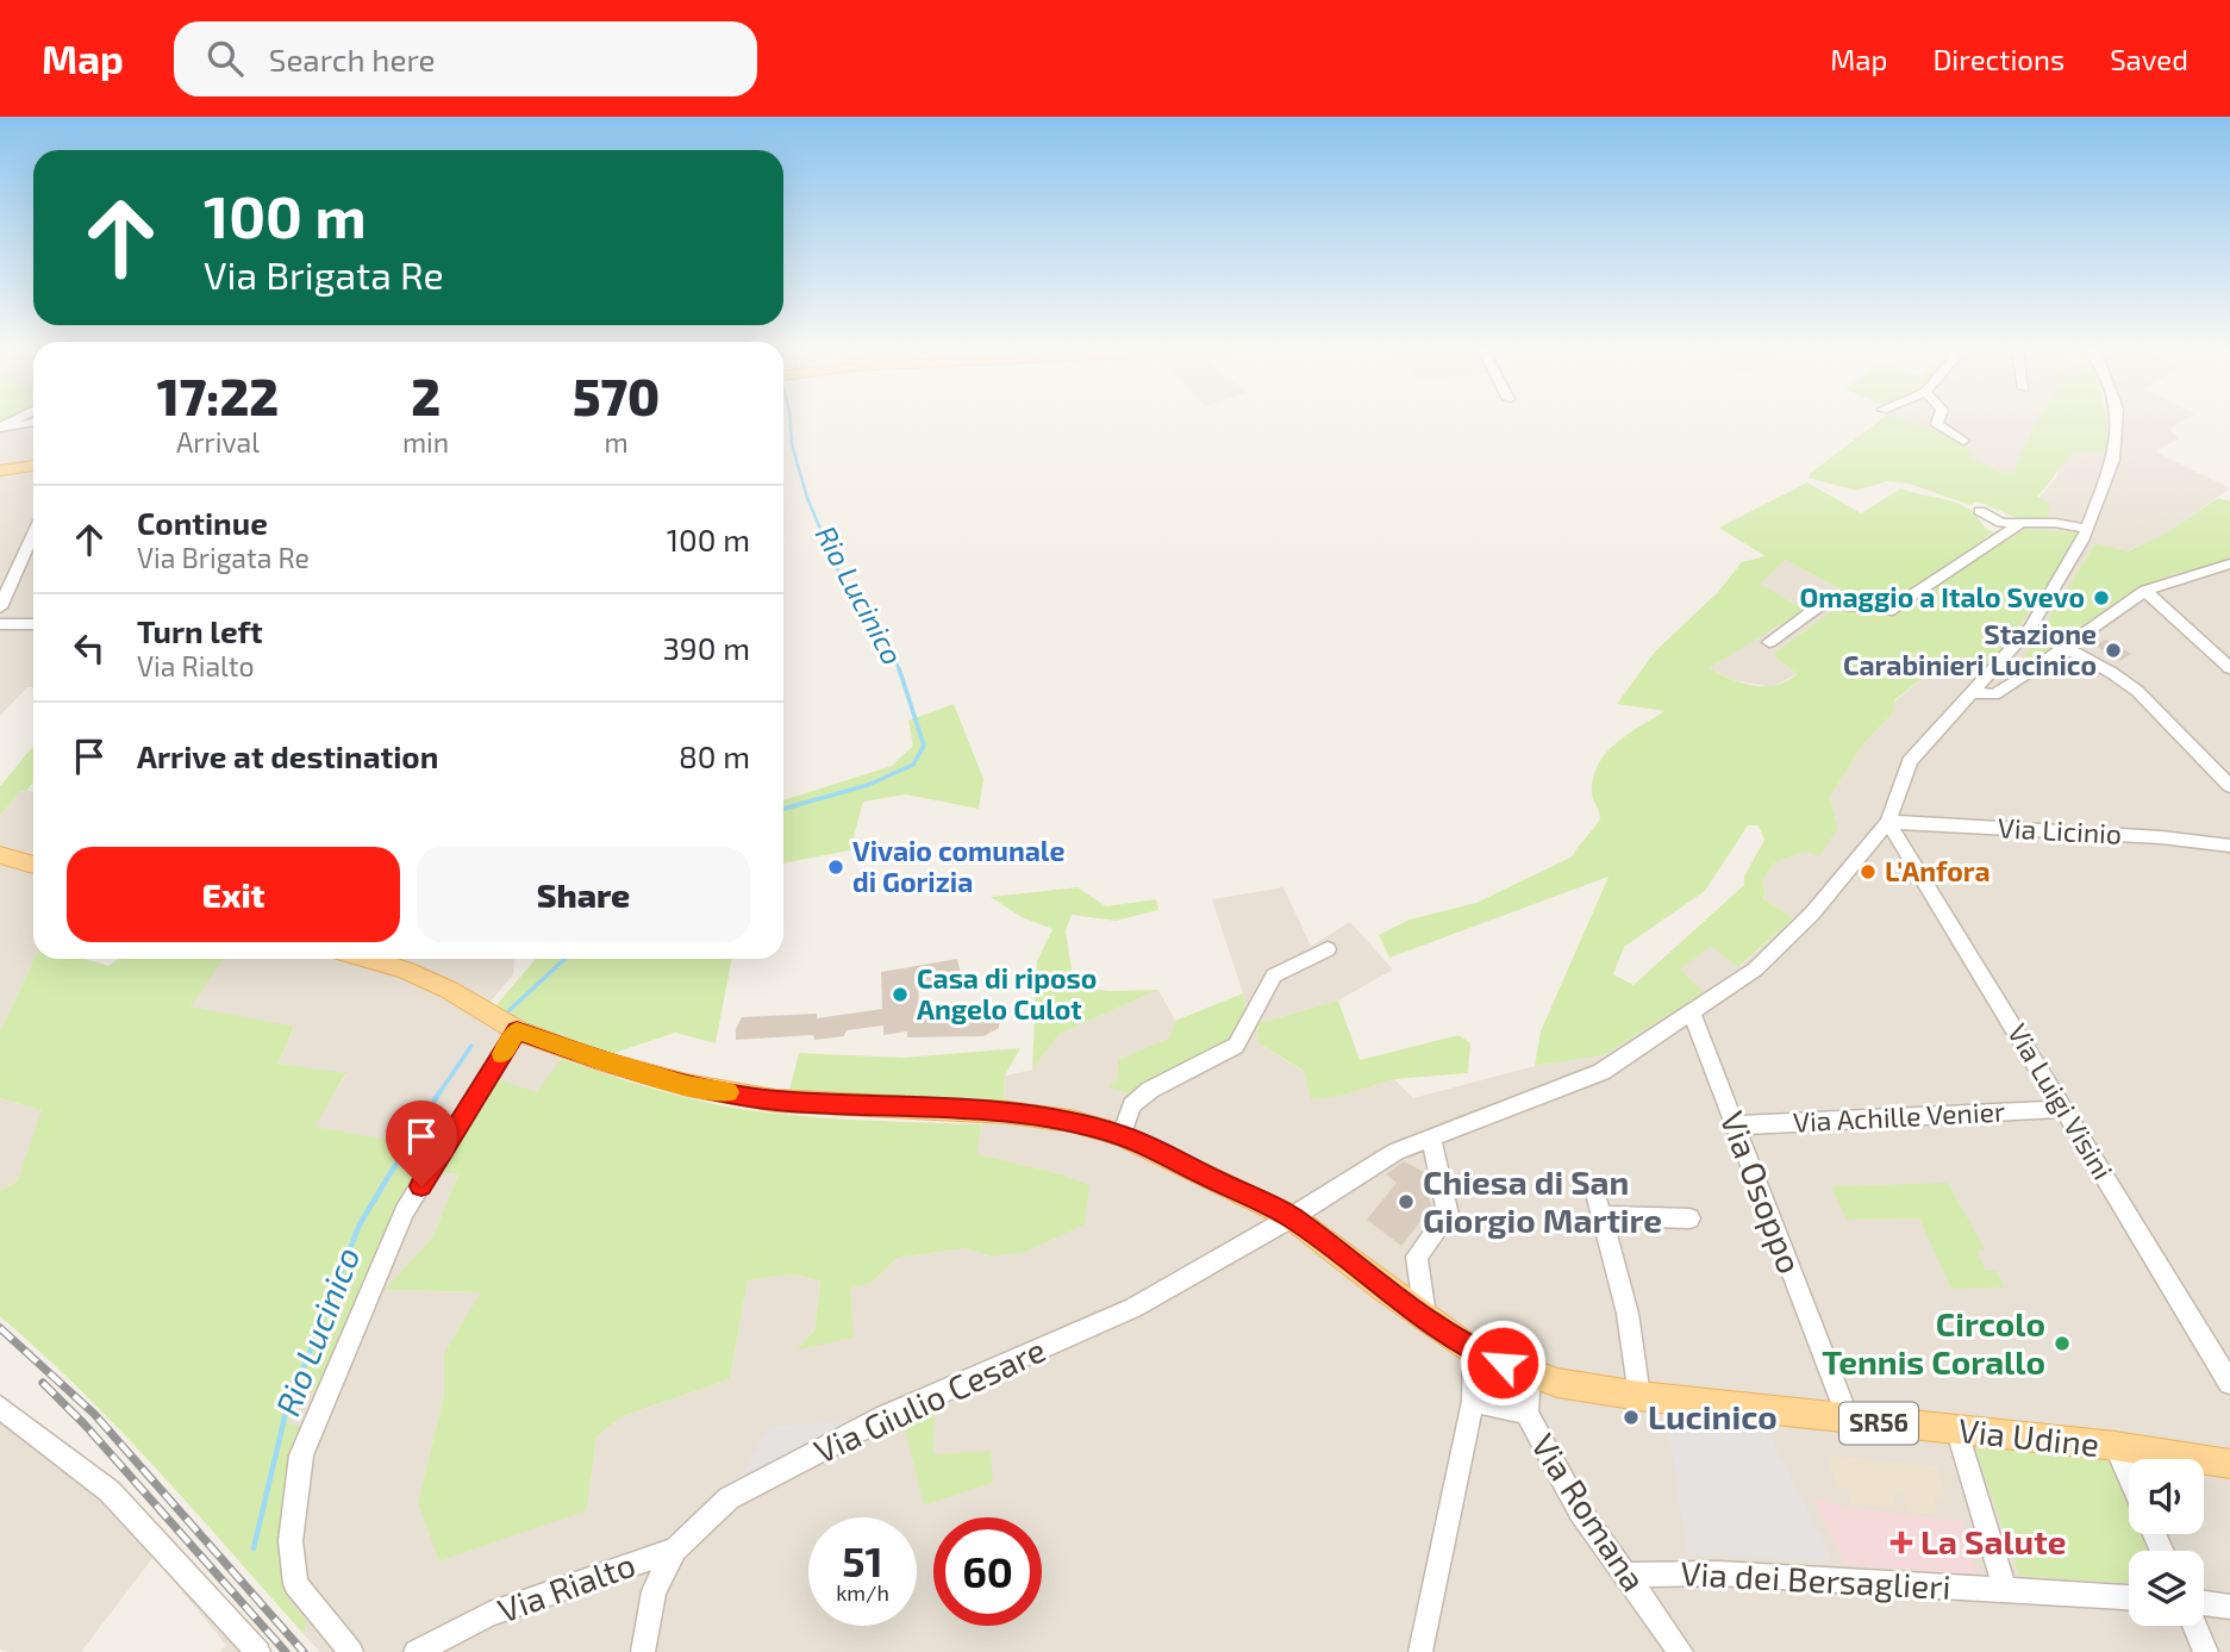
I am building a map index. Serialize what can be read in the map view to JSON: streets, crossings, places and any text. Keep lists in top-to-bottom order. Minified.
{"streets":{"main road":["SR56","Via Udine"],"street":["Via Licinio","Via Luigi Visini","Via Achille Venier","Via Osoppo","Via Giulio Cesare","Via Romana","Via dei Bersaglieri","Via Rialto"]},"crossings":[["Via Licinio","Via Luigi Visini"],["Via Licinio","Via Giulio Cesare"],["Via Luigi Visini","Via Achille Venier"],["Via Luigi Visini","Via Giulio Cesare"],["Via Achille Venier","Via Osoppo"],["Via Osoppo","Via Giulio Cesare"],["Via Osoppo","Via Udine"],["Via Giulio Cesare","SR56"],["Via Giulio Cesare","Via Rialto"],["SR56","Via Udine"],["Via Romana","Via dei Bersaglieri"]],"water":["Rio Lucinico"],"places":{"other":["Omaggio a Italo Svevo","Stazione Carabinieri Lucinico","Vivaio comunale di Gorizia","L'Anfora","Casa di riposo Angelo Culot","Chiesa di San Giorgio Martire","Circolo Tennis Corallo","Lucinico"],"health":["La Salute"]},"page":{"header":"Map","search":"Search here","nav":["Map","Directions","Saved"],"turn":["100 m","Via Brigata Re"],"eta":["17:22","Arrival","2","min","570","m"],"list":[{"name":"Continue","note":"Via Brigata Re","value":"100 m"},{"name":"Turn left","note":"Via Rialto","value":"390 m"},{"name":"Arrive at destination","value":"80 m"}],"buttons":["Exit","Share"],"speed":"51 km/h","limit":"60"}}
